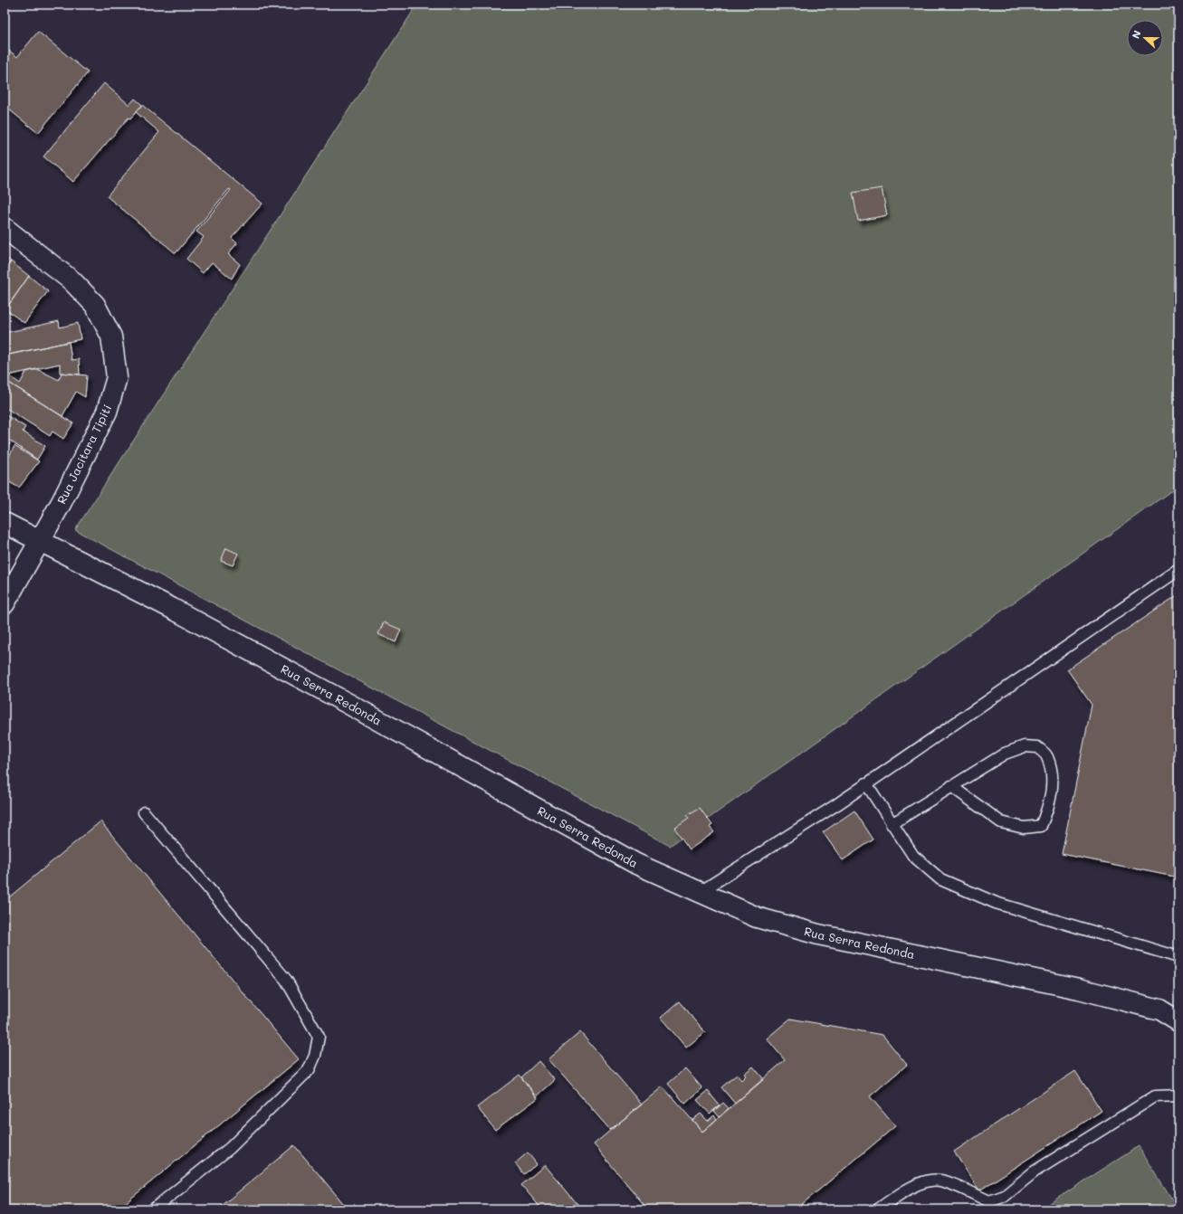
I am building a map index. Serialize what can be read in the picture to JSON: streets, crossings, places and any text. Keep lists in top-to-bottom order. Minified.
{"streets":{"street":["Rua Jacitara Tipiti","Rua Serra Redonda"]},"crossings":[["Rua Jacitara Tipiti","Rua Serra Redonda"]],"north":"left"}
